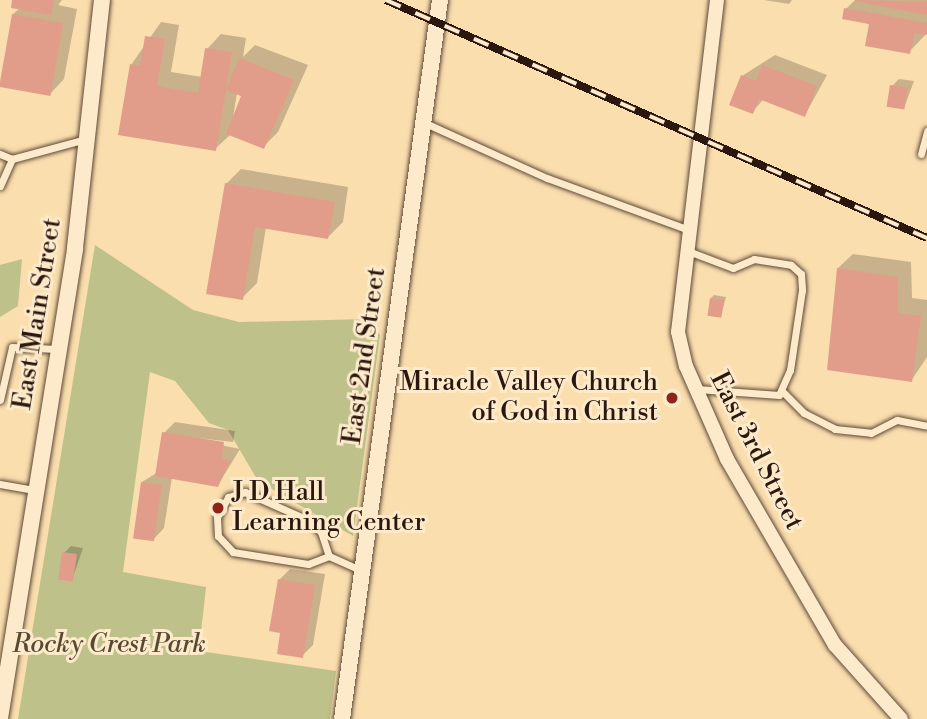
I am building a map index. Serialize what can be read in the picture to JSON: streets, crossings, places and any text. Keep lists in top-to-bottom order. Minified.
{"streets":{"street":["East Main Street","East 2nd Street","East 3rd Street"]},"parks":["Rocky Crest Park"],"places":["Miracle Valley Church of God in Christ","J D Hall Learning Center"]}
